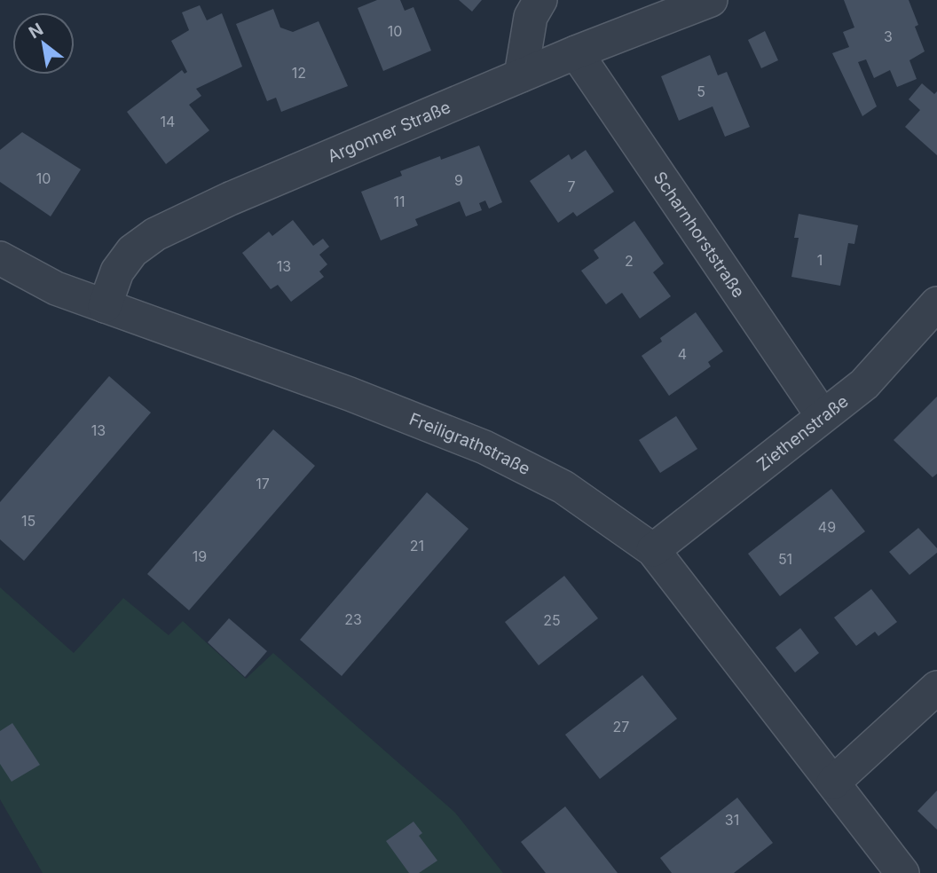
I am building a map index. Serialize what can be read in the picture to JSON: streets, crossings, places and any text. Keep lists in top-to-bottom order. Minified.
{"streets":{"street":["Argonner Straße","Scharnhorststraße","Ziethenstraße","Freiligrathstraße"]},"crossings":[["Argonner Straße","Scharnhorststraße"],["Argonner Straße","Freiligrathstraße"],["Scharnhorststraße","Ziethenstraße"],["Ziethenstraße","Freiligrathstraße"]],"house_numbers":["10","3","12","5","14","10","9","7","11","1","2","13","4","13","17","15","49","21","19","51","23","25","27","31"],"north":"top left"}
